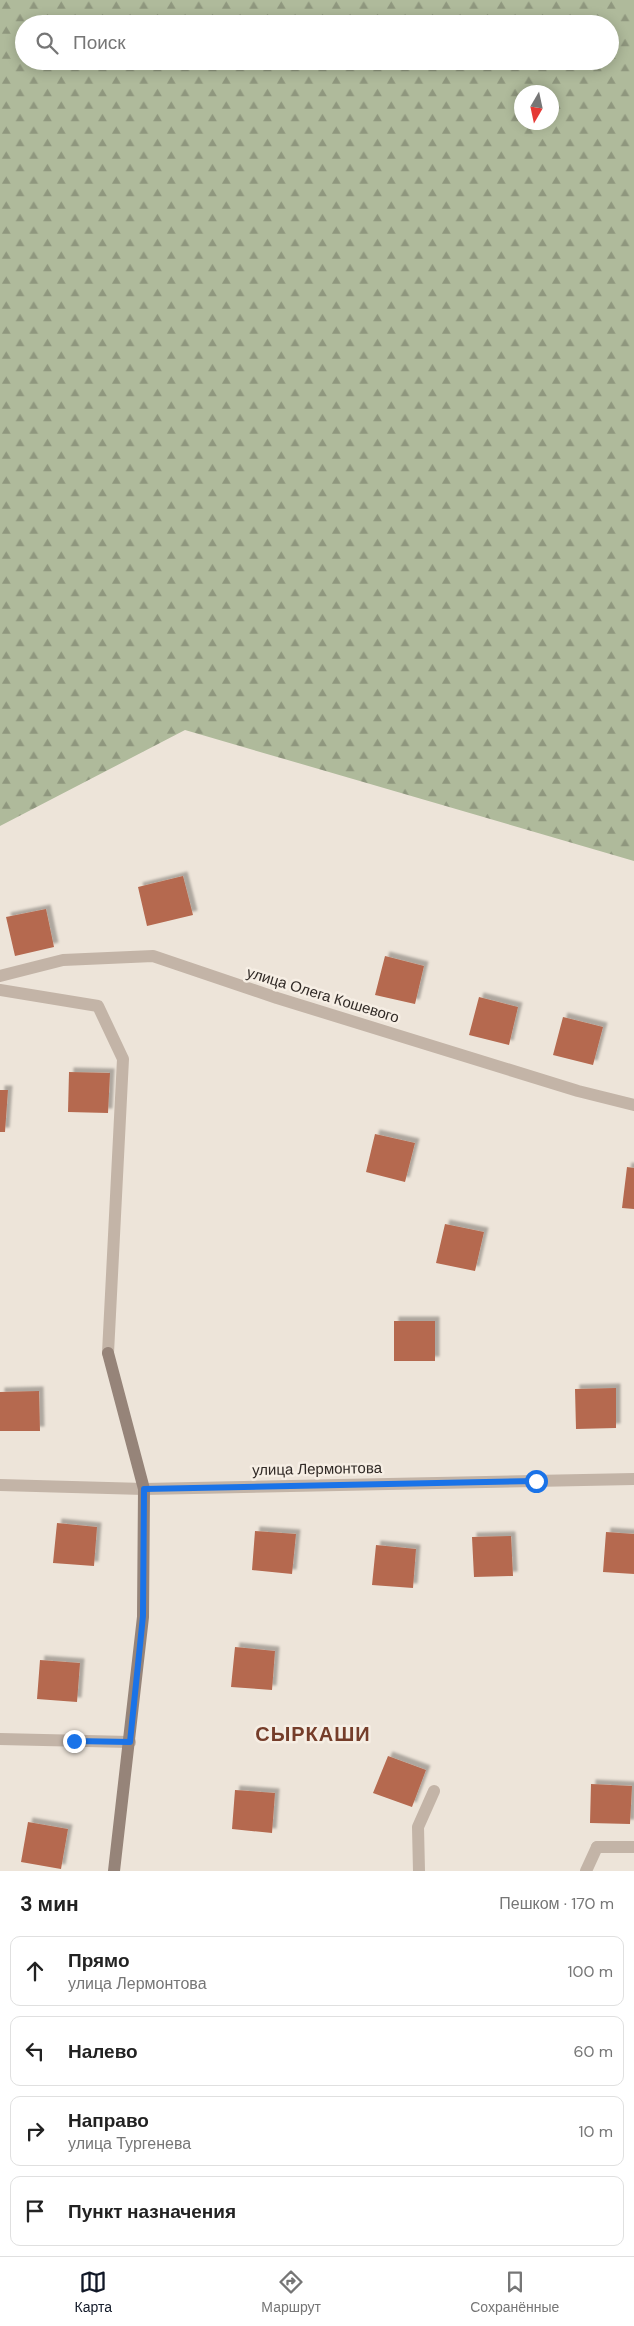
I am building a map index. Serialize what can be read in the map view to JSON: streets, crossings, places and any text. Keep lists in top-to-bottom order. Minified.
{"streets":{"street":["улица Олега Кошевого","улица Лермонтова"]},"districts":["СЫРКАШИ"],"north":"bottom","page":{"search":"Поиск","heading":["3 мин","Пешком · 170 m"],"list":[["Прямо","улица Лермонтова","100 m"],["Налево","60 m"],["Направо","улица Тургенева","10 m"],"Пункт назначения"],"nav":["Карта","Маршрут","Сохранённые"]}}
